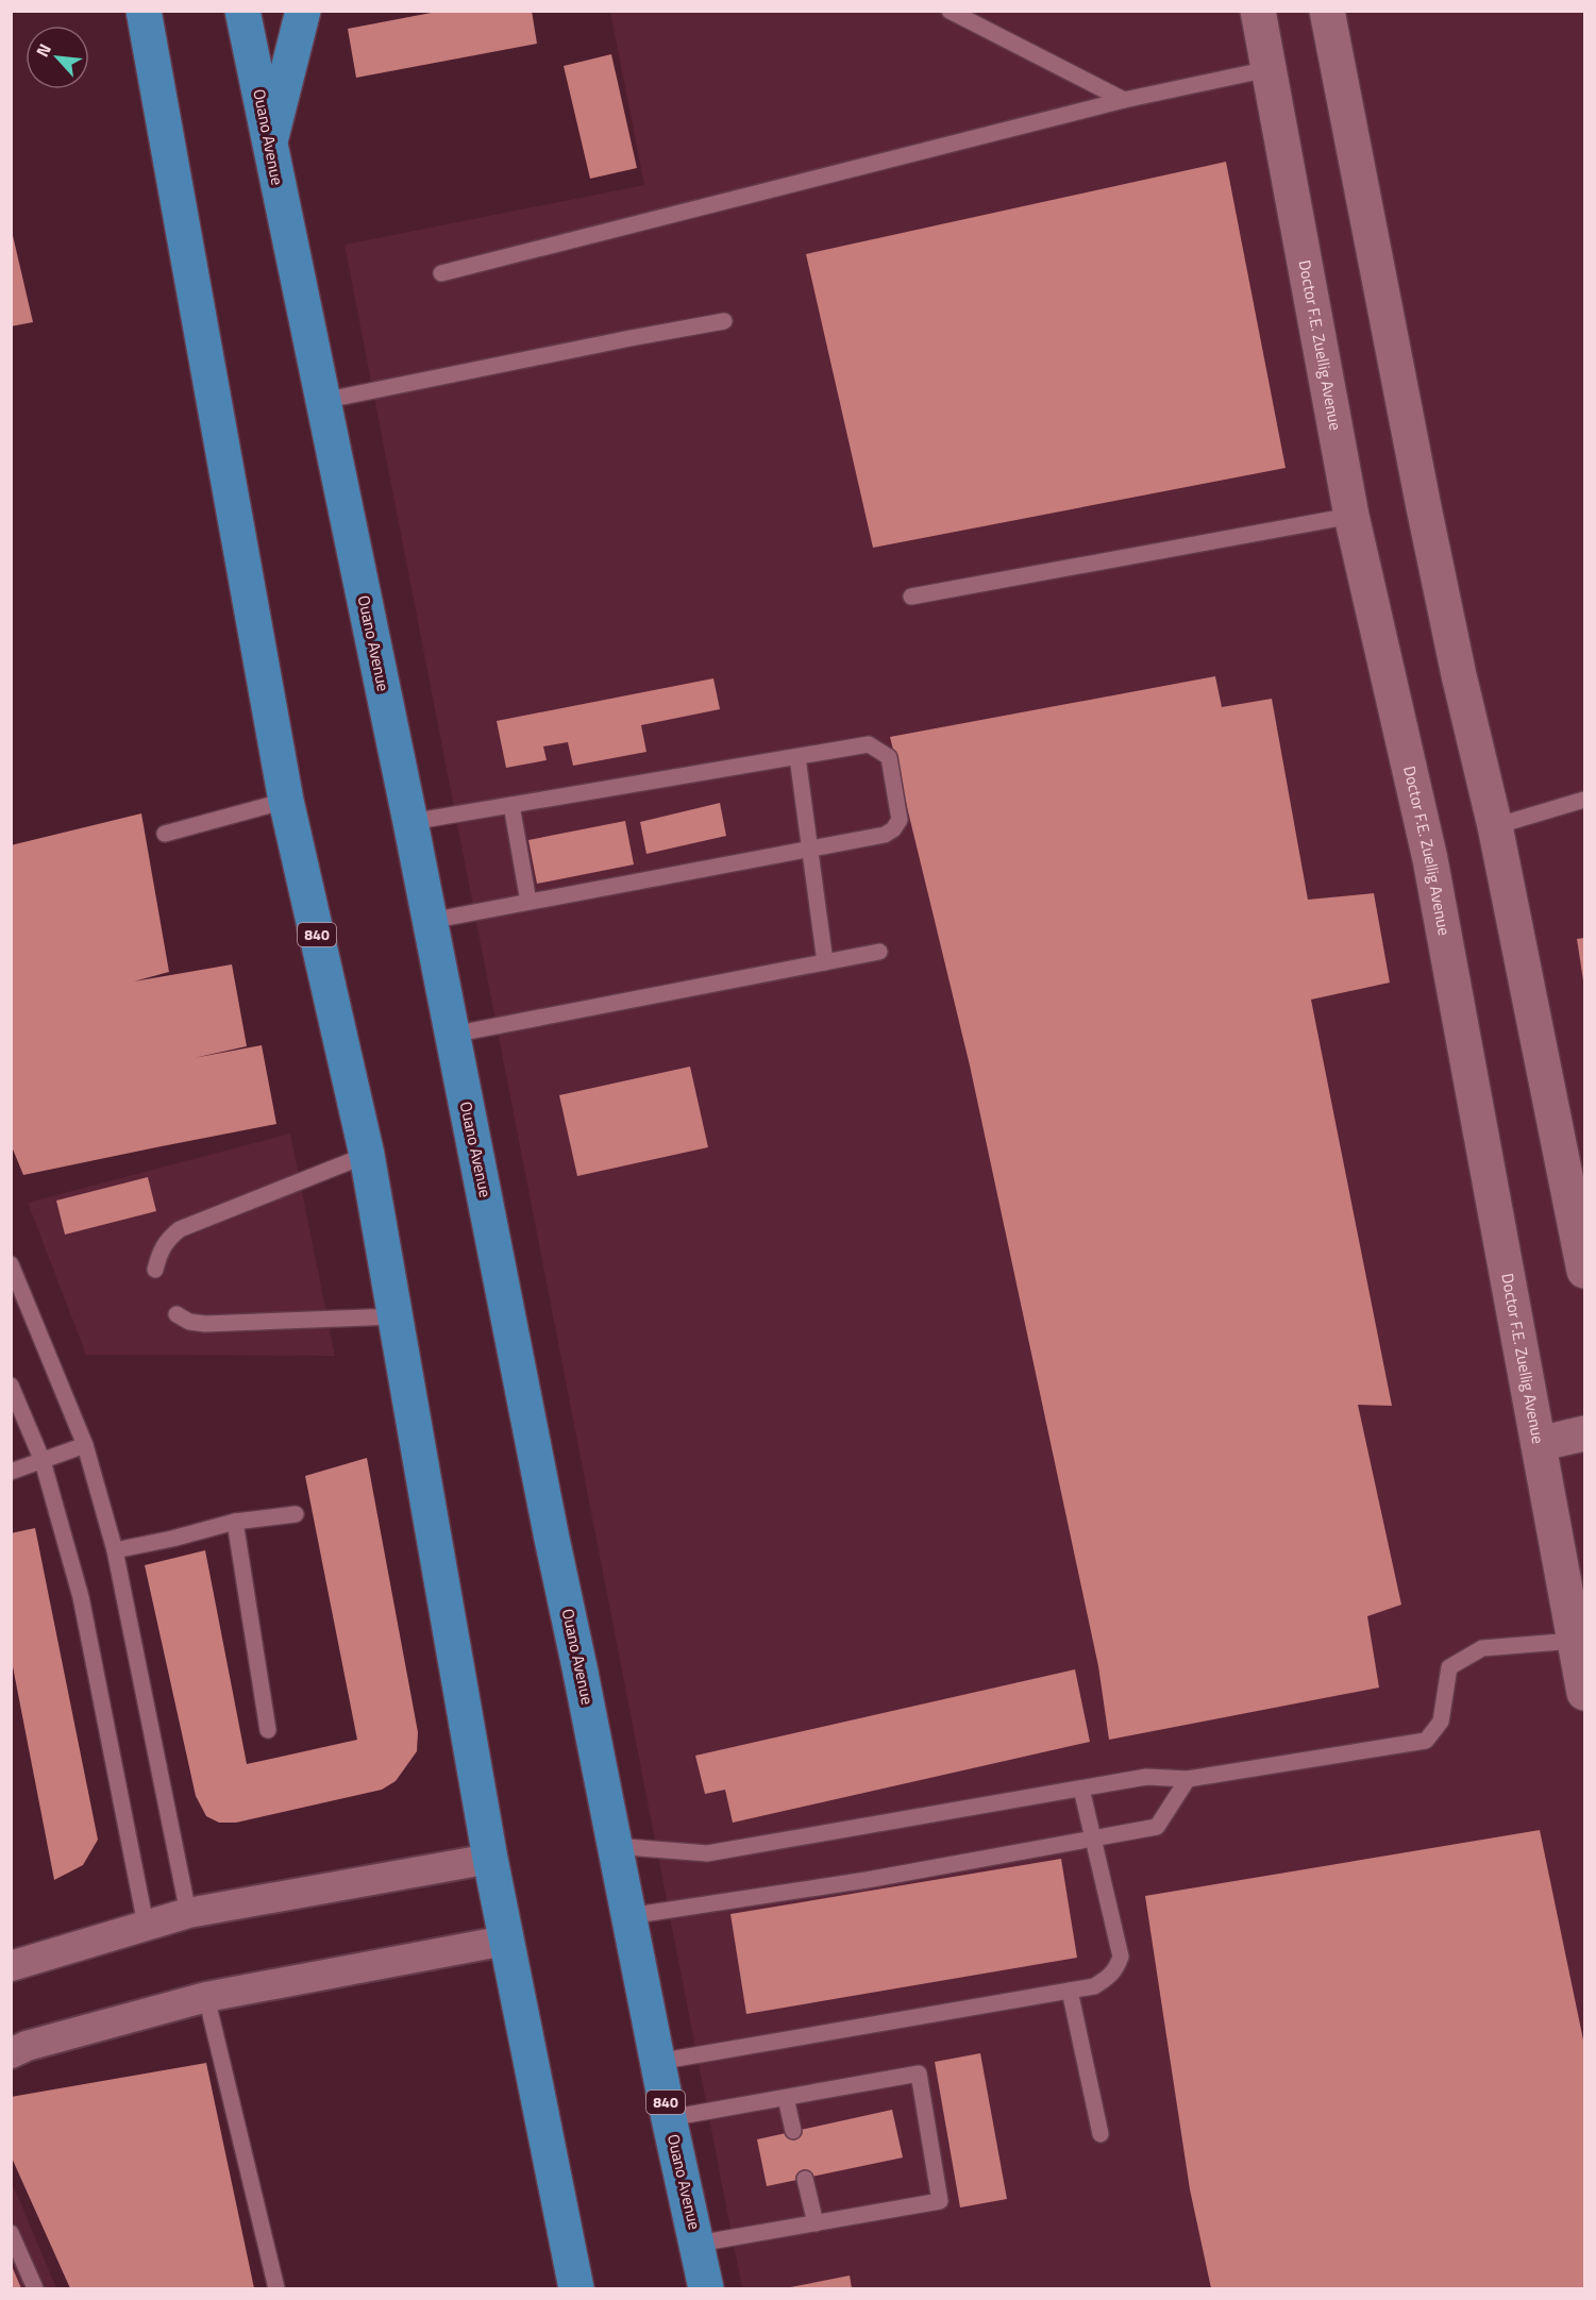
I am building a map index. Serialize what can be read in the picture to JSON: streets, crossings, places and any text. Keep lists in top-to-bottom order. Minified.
{"streets":{"highway":["Ouano Avenue","840"],"street":["Doctor F.E. Zuellig Avenue"]},"north":"top left"}
